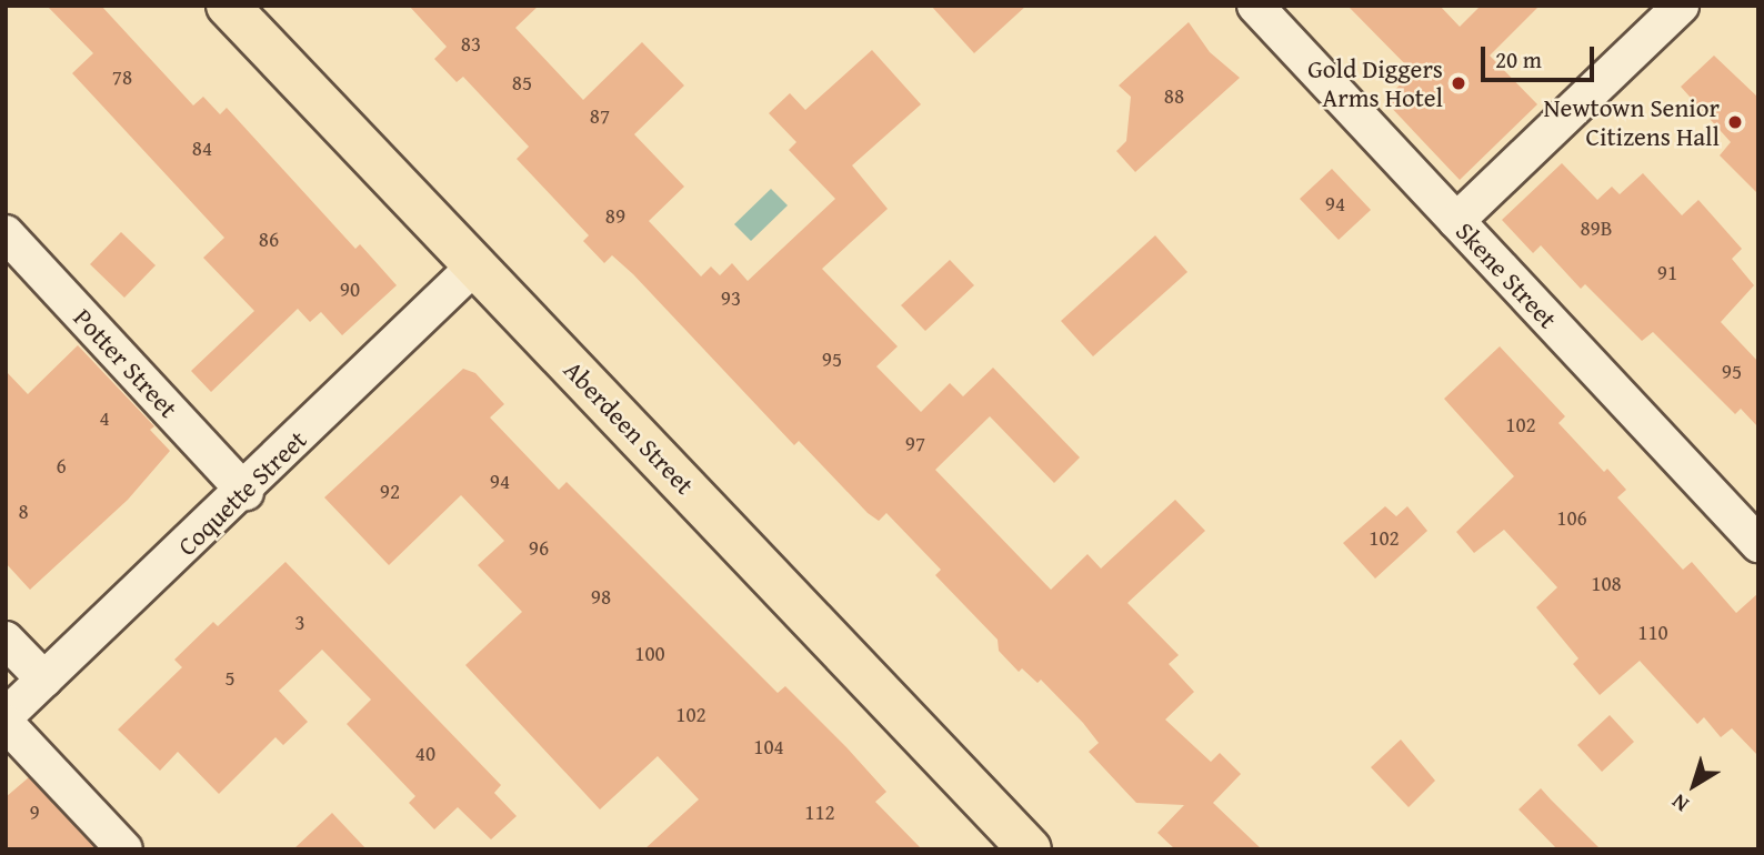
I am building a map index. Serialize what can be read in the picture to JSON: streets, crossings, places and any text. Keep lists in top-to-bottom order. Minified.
{"streets":{"main road":["Aberdeen Street"],"street":["Skene Street","Potter Street","Coquette Street"]},"crossings":[["Potter Street","Coquette Street"],["Aberdeen Street","Coquette Street"]],"places":["Gold Diggers Arms Hotel","Newtown Senior Citizens Hall"],"house_numbers":["83","78","85","88","87","84","94","89","89B","86","91","90","93","95","95","4","102","97","6","94","92","8","106","102","96","108","98","3","110","100","5","102","104","40","9","112"],"scale_bar":"20 m","north":"bottom left"}
